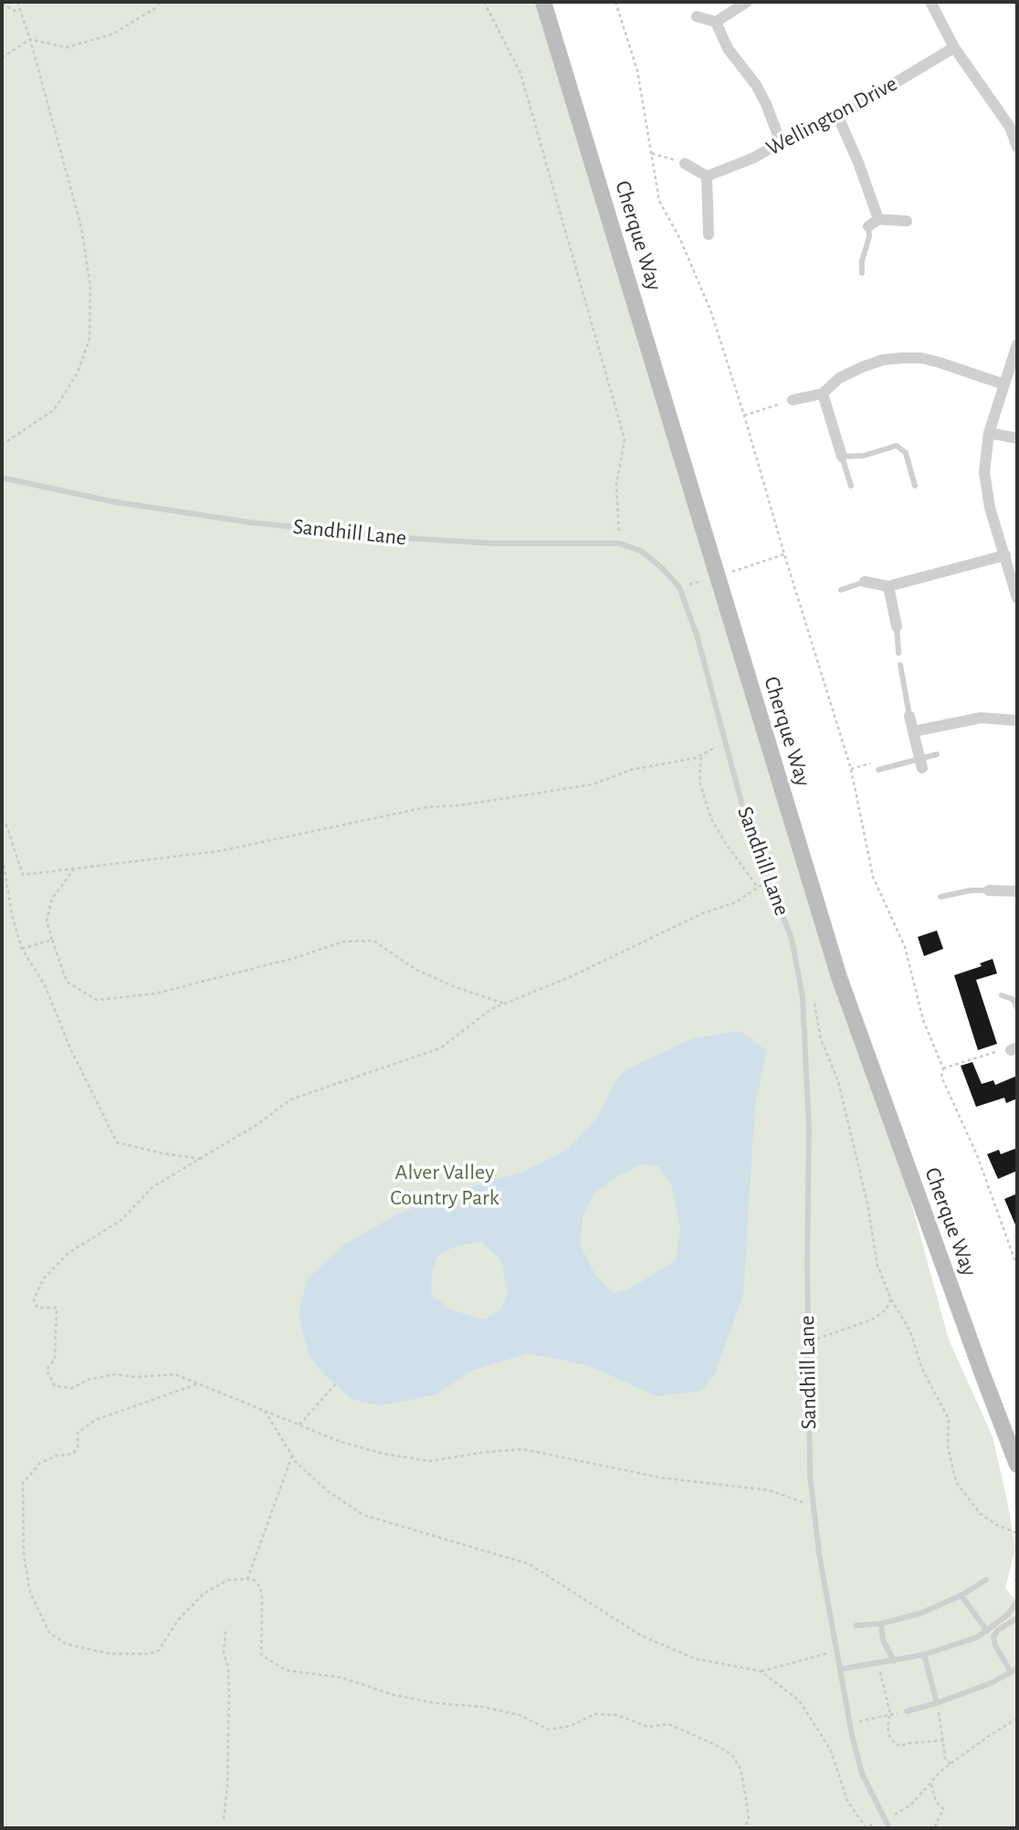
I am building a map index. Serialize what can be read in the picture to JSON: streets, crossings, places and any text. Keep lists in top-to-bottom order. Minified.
{"streets":{"street":["Wellington Drive","Cherque Way"],"lane":["Sandhill Lane"]},"parks":["Alver Valley Country Park"]}
